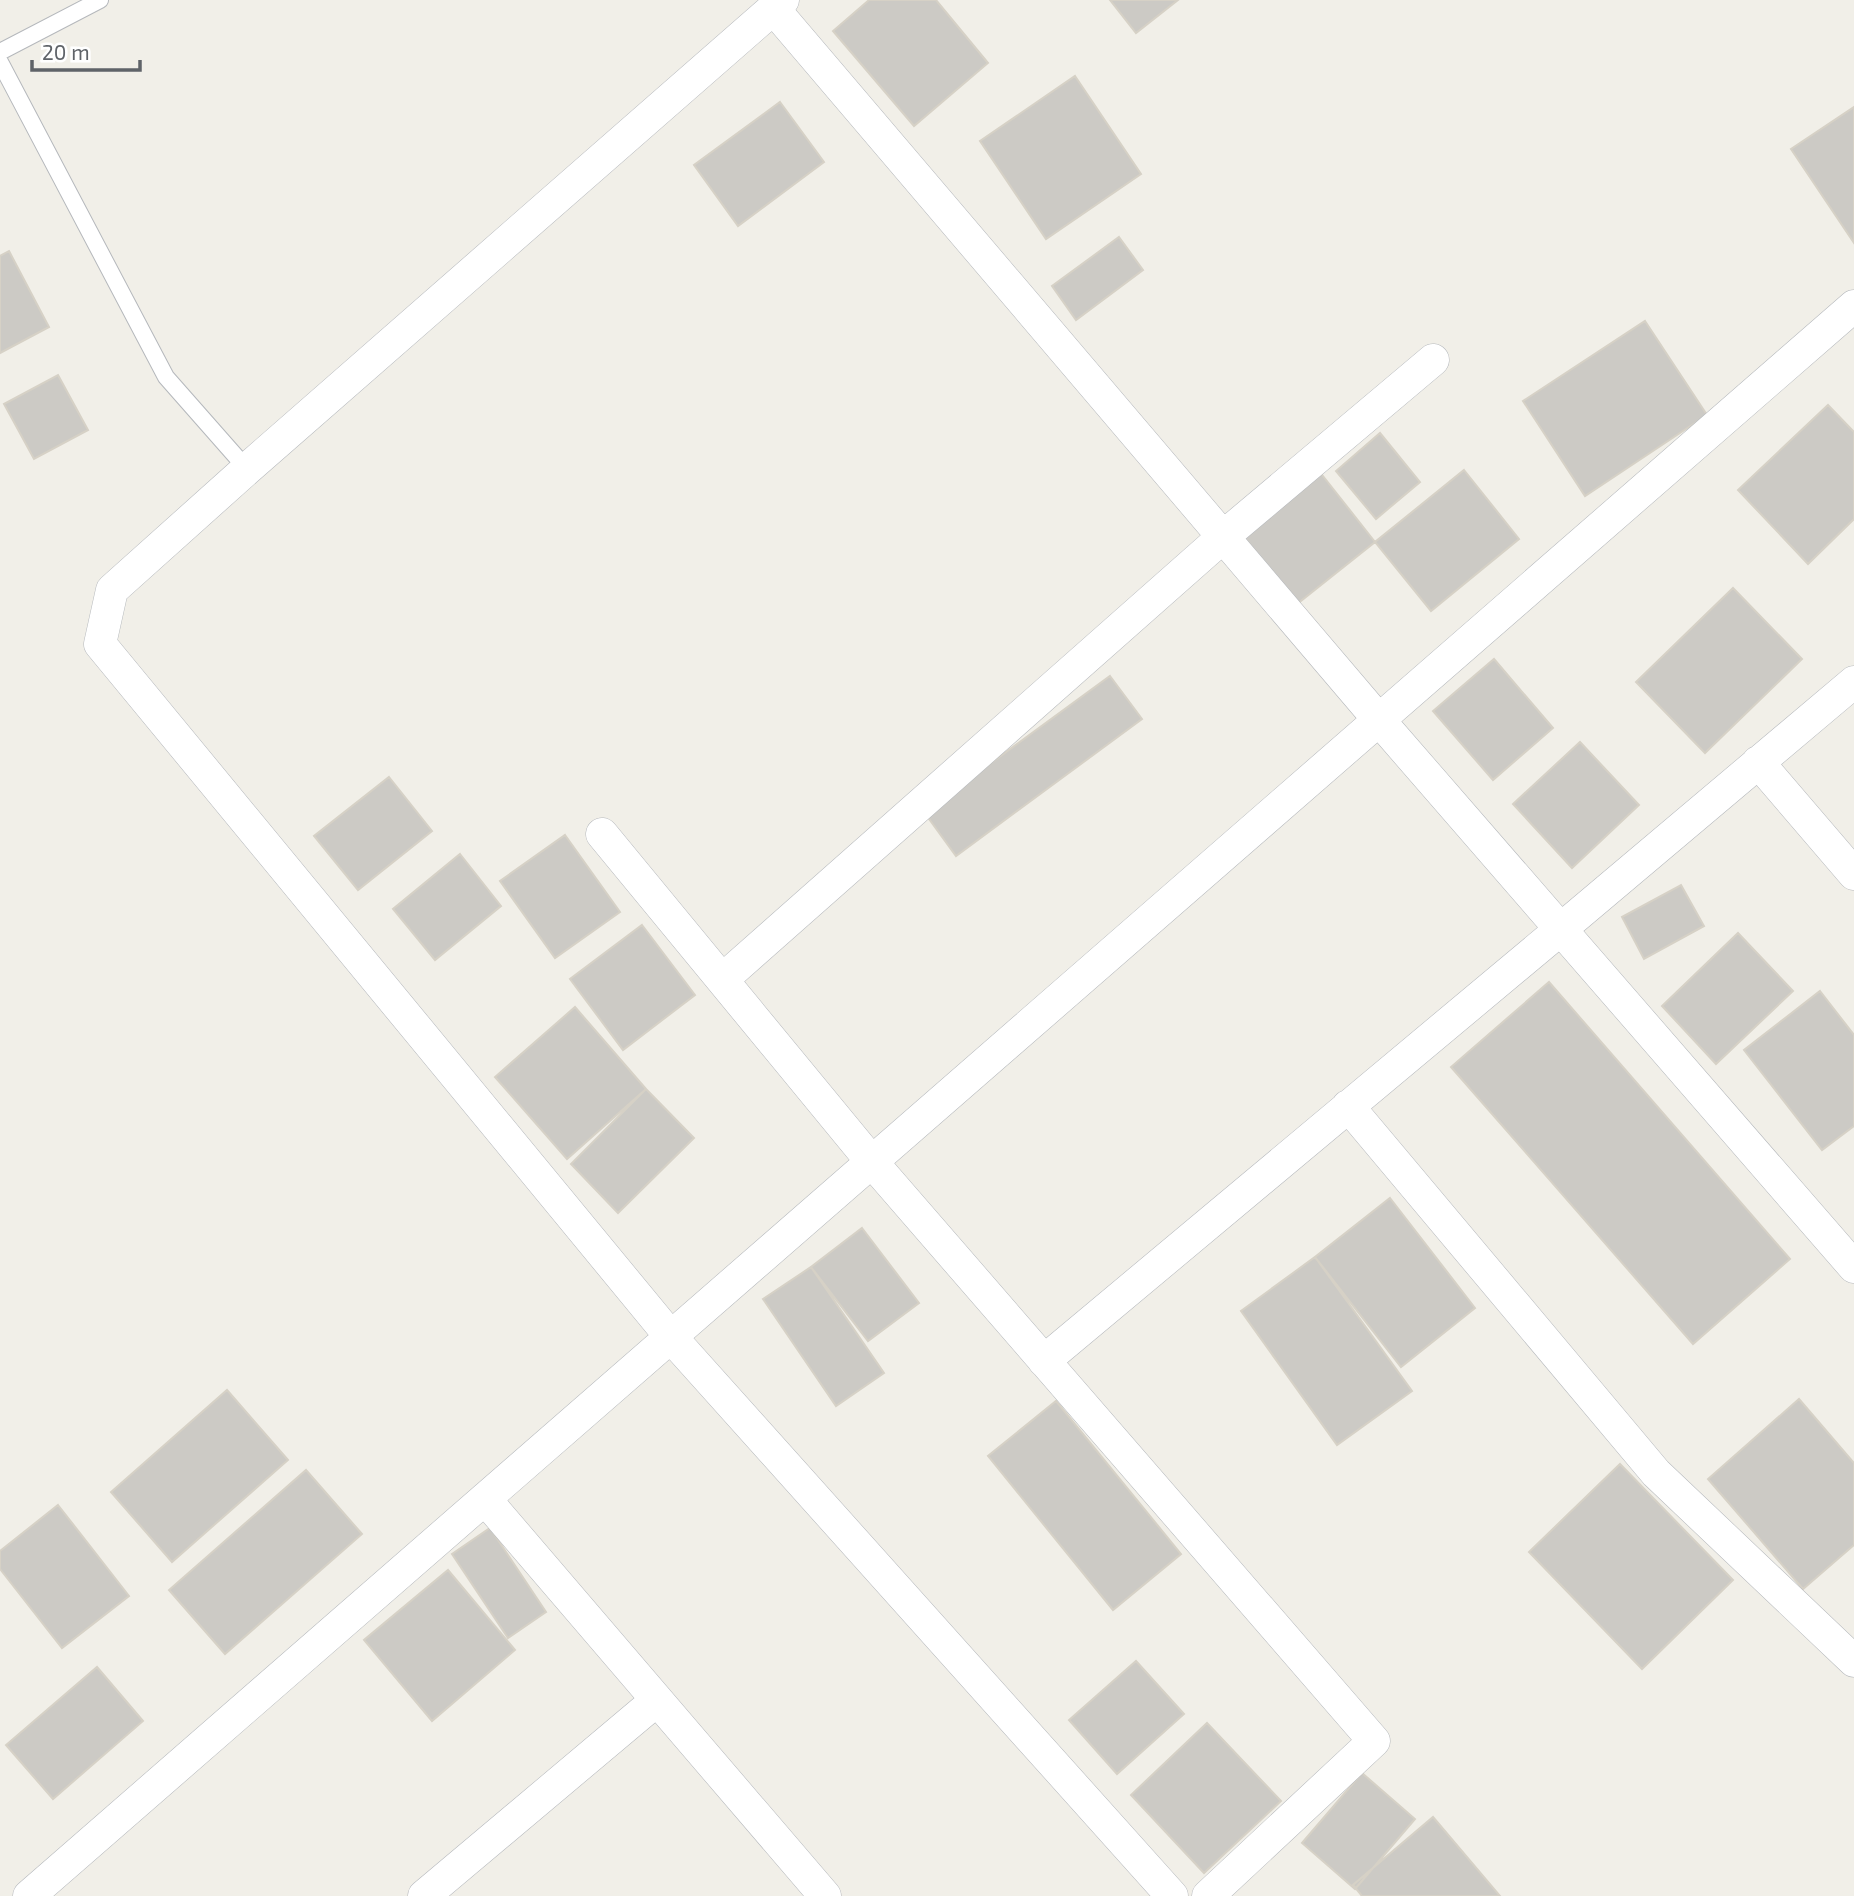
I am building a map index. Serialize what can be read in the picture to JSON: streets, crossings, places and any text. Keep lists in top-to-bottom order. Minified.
{"scale_bar":"20 m"}
